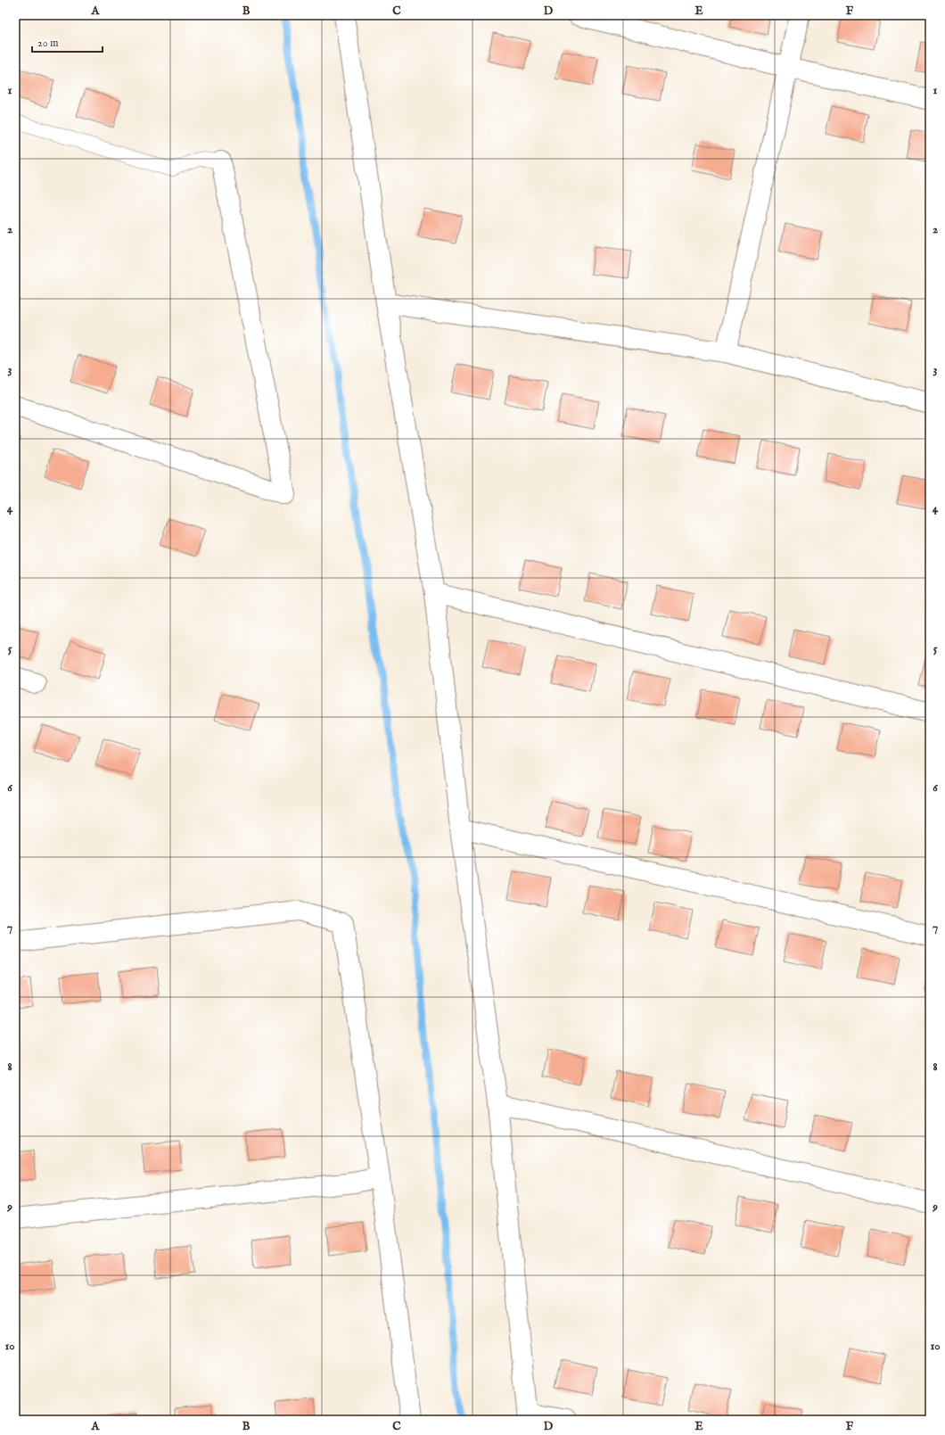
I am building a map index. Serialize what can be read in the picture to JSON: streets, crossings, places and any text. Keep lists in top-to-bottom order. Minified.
{"scale_bar":"20 m","grid":{"columns":["A","B","C","D","E","F"],"rows":["1","2","3","4","5","6","7","8","9","10"]}}
